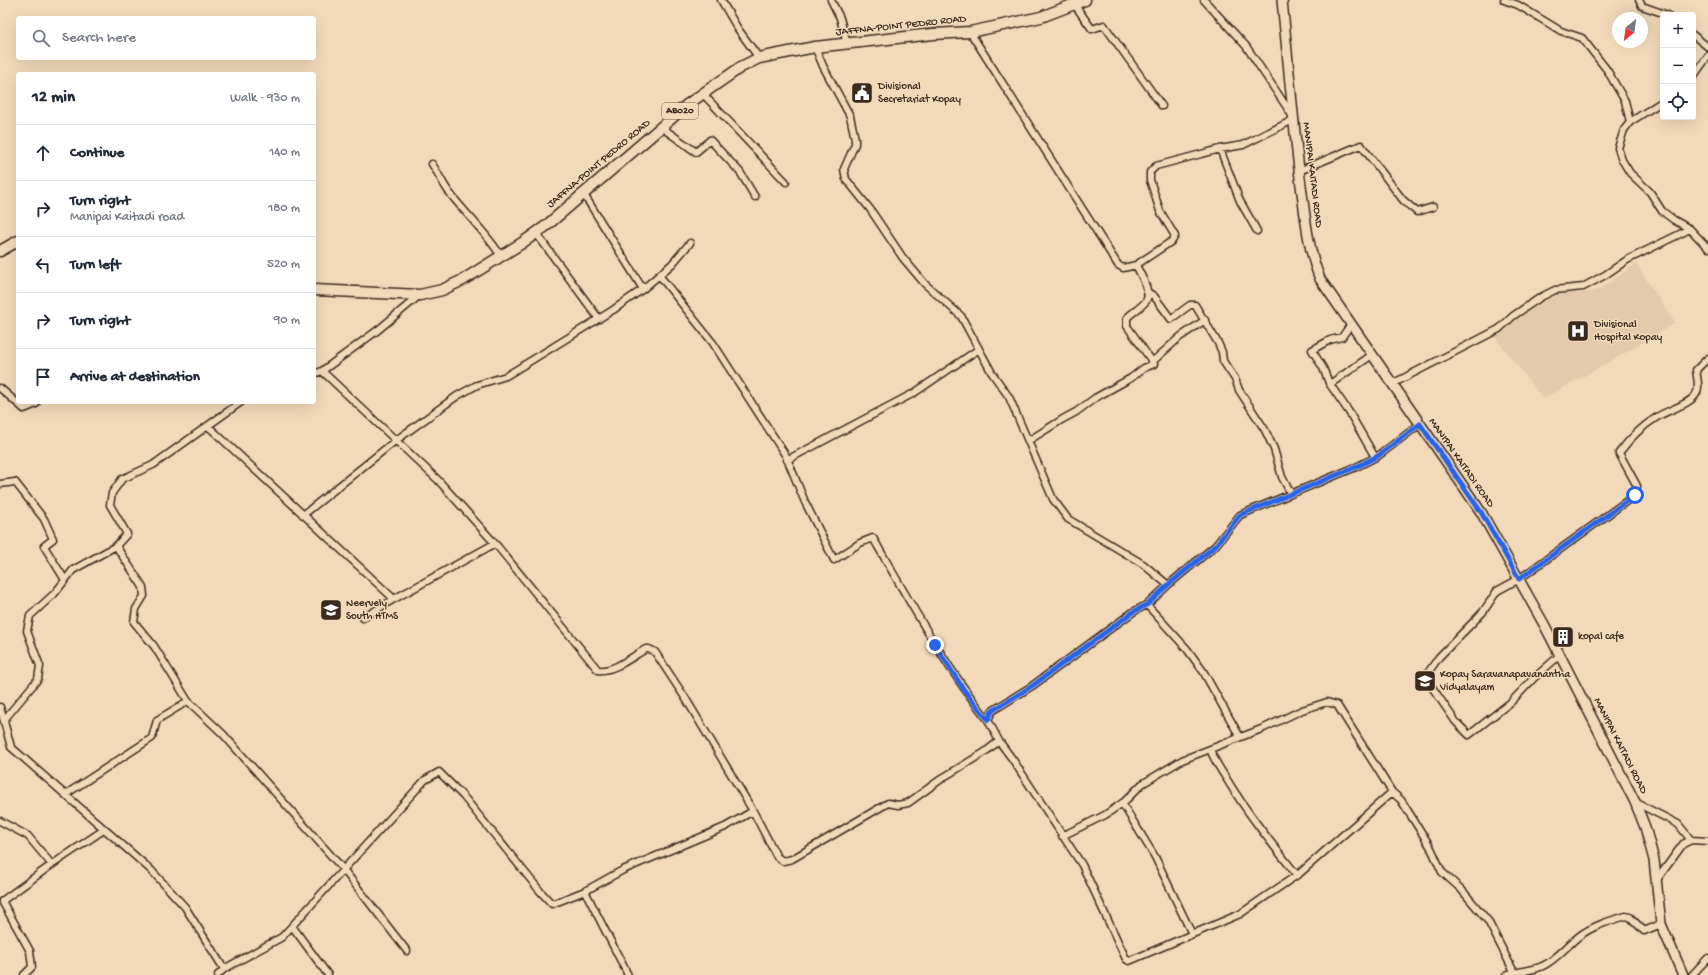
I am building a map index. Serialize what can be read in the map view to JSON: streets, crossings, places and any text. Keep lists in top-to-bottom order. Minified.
{"streets":{"main road":["JAFFNA-POINT PEDRO ROAD","AB020","MANIPAI KAITADI ROAD"]},"places":{"public building":["Divisional Secretariat Kopay"],"hospital":["Divisional Hospital Kopay"],"school or university":["Neervely South HTMS","Kopay Saravanapavanantha Vidyalayam"],"building":["kopal cafe"]},"north":"bottom left","page":{"map_buttons":["+","−"],"search":"Search here","heading":["12 min","Walk · 930 m"],"list":[["Continue","140 m"],["Turn right","Manipai Kaitadi road","180 m"],["Turn left","520 m"],["Turn right","90 m"],"Arrive at destination"]}}
